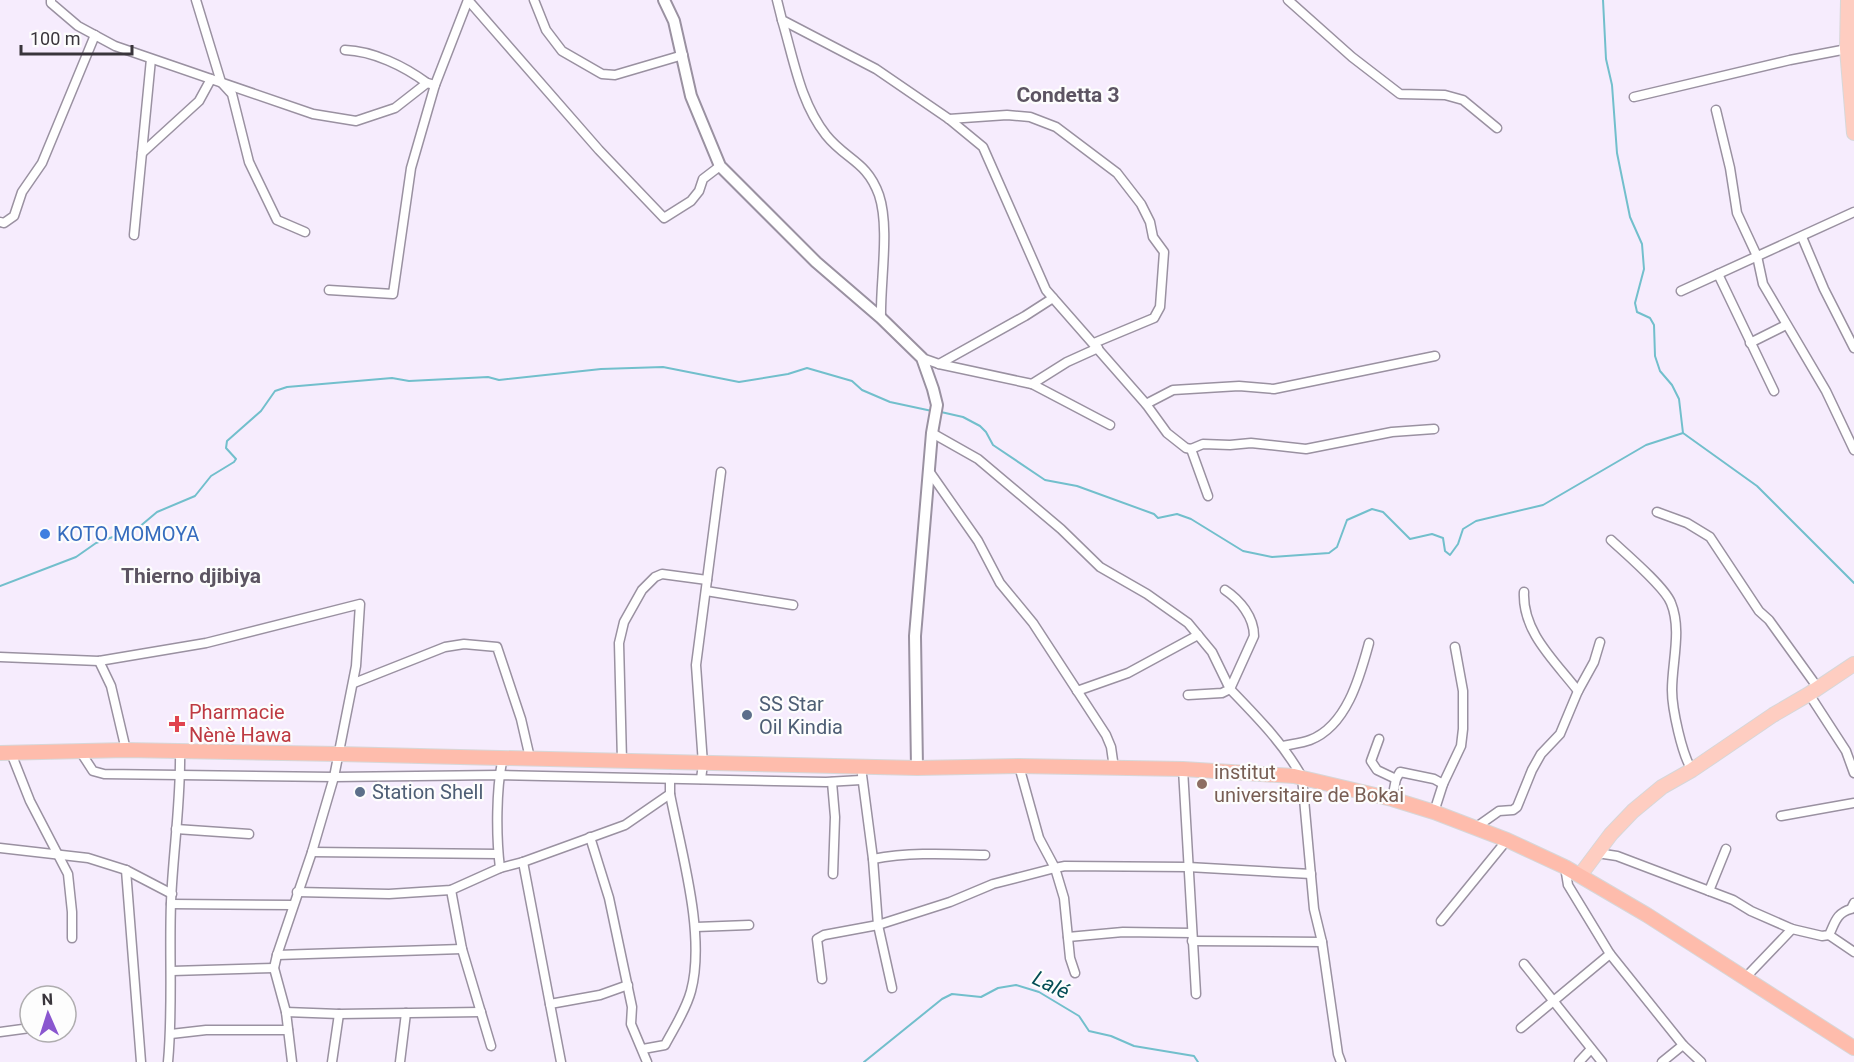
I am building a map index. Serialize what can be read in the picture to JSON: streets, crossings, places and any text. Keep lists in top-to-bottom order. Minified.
{"districts":["Сondetta 3","Thierno djibiya"],"water":["Lalé"],"places":{"other":["KOTO MOMOYA","SS Star Oil Kindia","institut universitaire de Bokai","Station Shell"],"health":["Pharmacie Nènè Hawa"]},"scale_bar":"100 m","north":"top"}
